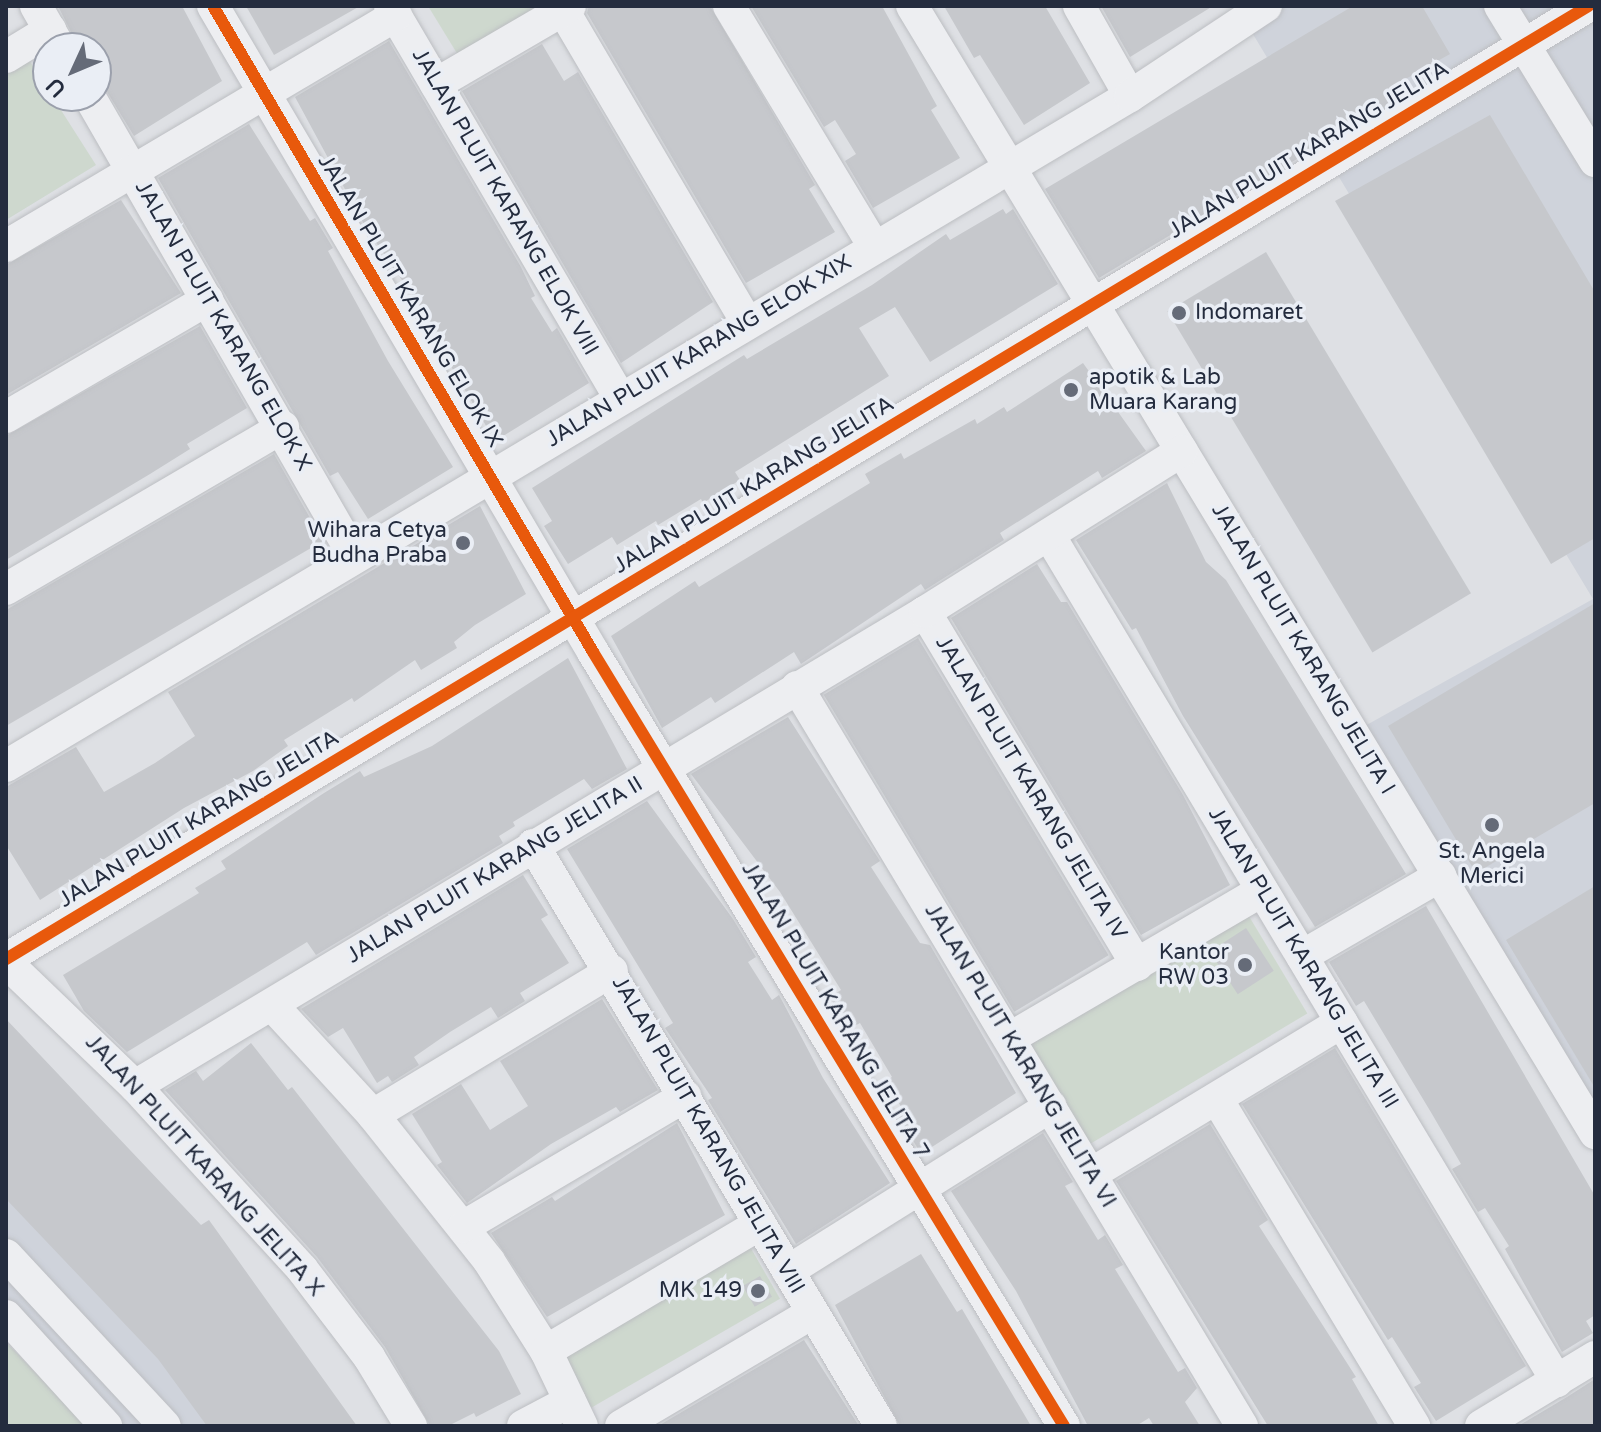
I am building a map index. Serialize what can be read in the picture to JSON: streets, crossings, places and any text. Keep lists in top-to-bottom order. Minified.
{"streets":{"street":["JALAN PLUIT KARANG JELITA","JALAN PLUIT KARANG ELOK VIII","JALAN PLUIT KARANG ELOK IX","JALAN PLUIT KARANG ELOK X","JALAN PLUIT KARANG ELOK XIX","JALAN PLUIT KARANG JELITA I","JALAN PLUIT KARANG JELITA IV","JALAN PLUIT KARANG JELITA II","JALAN PLUIT KARANG JELITA III","JALAN PLUIT KARANG JELITA 7","JALAN PLUIT KARANG JELITA VI","JALAN PLUIT KARANG JELITA VIII","JALAN PLUIT KARANG JELITA X"]},"crossings":[["JALAN PLUIT KARANG JELITA","JALAN PLUIT KARANG ELOK IX"],["JALAN PLUIT KARANG JELITA","JALAN PLUIT KARANG JELITA I"],["JALAN PLUIT KARANG JELITA","JALAN PLUIT KARANG JELITA 7"],["JALAN PLUIT KARANG JELITA","JALAN PLUIT KARANG JELITA X"],["JALAN PLUIT KARANG ELOK VIII","JALAN PLUIT KARANG ELOK XIX"],["JALAN PLUIT KARANG ELOK IX","JALAN PLUIT KARANG ELOK XIX"],["JALAN PLUIT KARANG ELOK IX","JALAN PLUIT KARANG JELITA 7"],["JALAN PLUIT KARANG ELOK X","JALAN PLUIT KARANG ELOK XIX"],["JALAN PLUIT KARANG ELOK XIX","JALAN PLUIT KARANG JELITA I"],["JALAN PLUIT KARANG JELITA I","JALAN PLUIT KARANG JELITA II"],["JALAN PLUIT KARANG JELITA IV","JALAN PLUIT KARANG JELITA II"],["JALAN PLUIT KARANG JELITA II","JALAN PLUIT KARANG JELITA III"],["JALAN PLUIT KARANG JELITA II","JALAN PLUIT KARANG JELITA 7"],["JALAN PLUIT KARANG JELITA II","JALAN PLUIT KARANG JELITA VI"],["JALAN PLUIT KARANG JELITA II","JALAN PLUIT KARANG JELITA VIII"],["JALAN PLUIT KARANG JELITA II","JALAN PLUIT KARANG JELITA X"]],"places":["Indomaret","apotik & Lab Muara Karang","Wihara Cetya Budha Praba","St. Angela Merici","Kantor RW 03","MK 149"],"north":"bottom left"}
